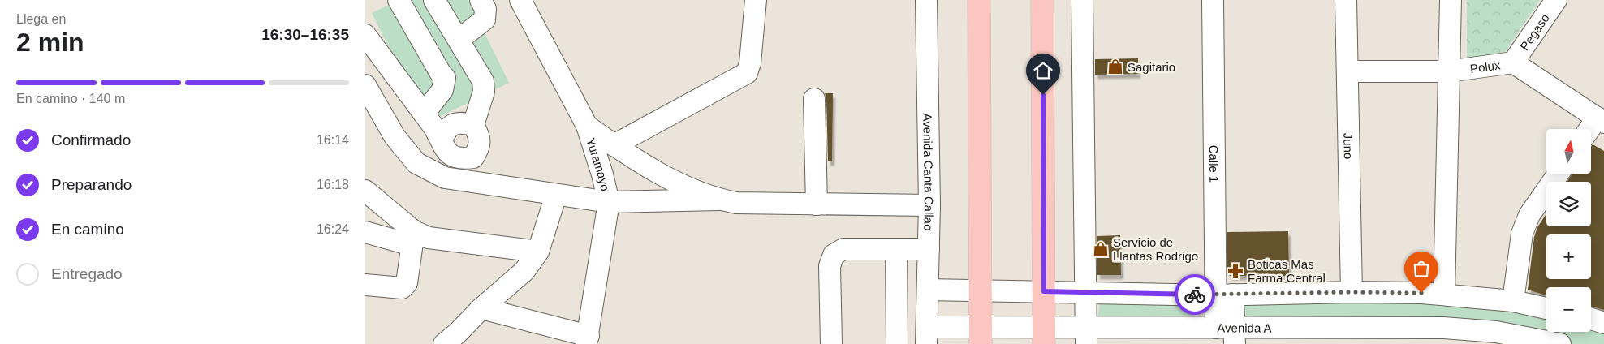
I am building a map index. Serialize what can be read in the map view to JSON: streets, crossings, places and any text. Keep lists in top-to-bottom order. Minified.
{"streets":{"street":["Pegaso","Polux","Juno","Calle 1","Yuramayo","Avenida Canta Callao","Avenida A"]},"crossings":[["Pegaso","Polux"],["Polux","Juno"],["Calle 1","Avenida A"],["Avenida Canta Callao","Avenida A"]],"places":{"shop":["Sagitario","Servicio de Llantas Rodrigo"],"pharmacy":["Boticas Mas Farma Central"]},"north":"top","page":{"heading":["2 min","Llega en","16:30–16:35"],"bar":"En camino · 140 m","list":[["Confirmado","16:14"],["Preparando","16:18"],["En camino","16:24"],"Entregado"],"map_buttons":["+","−"]}}
